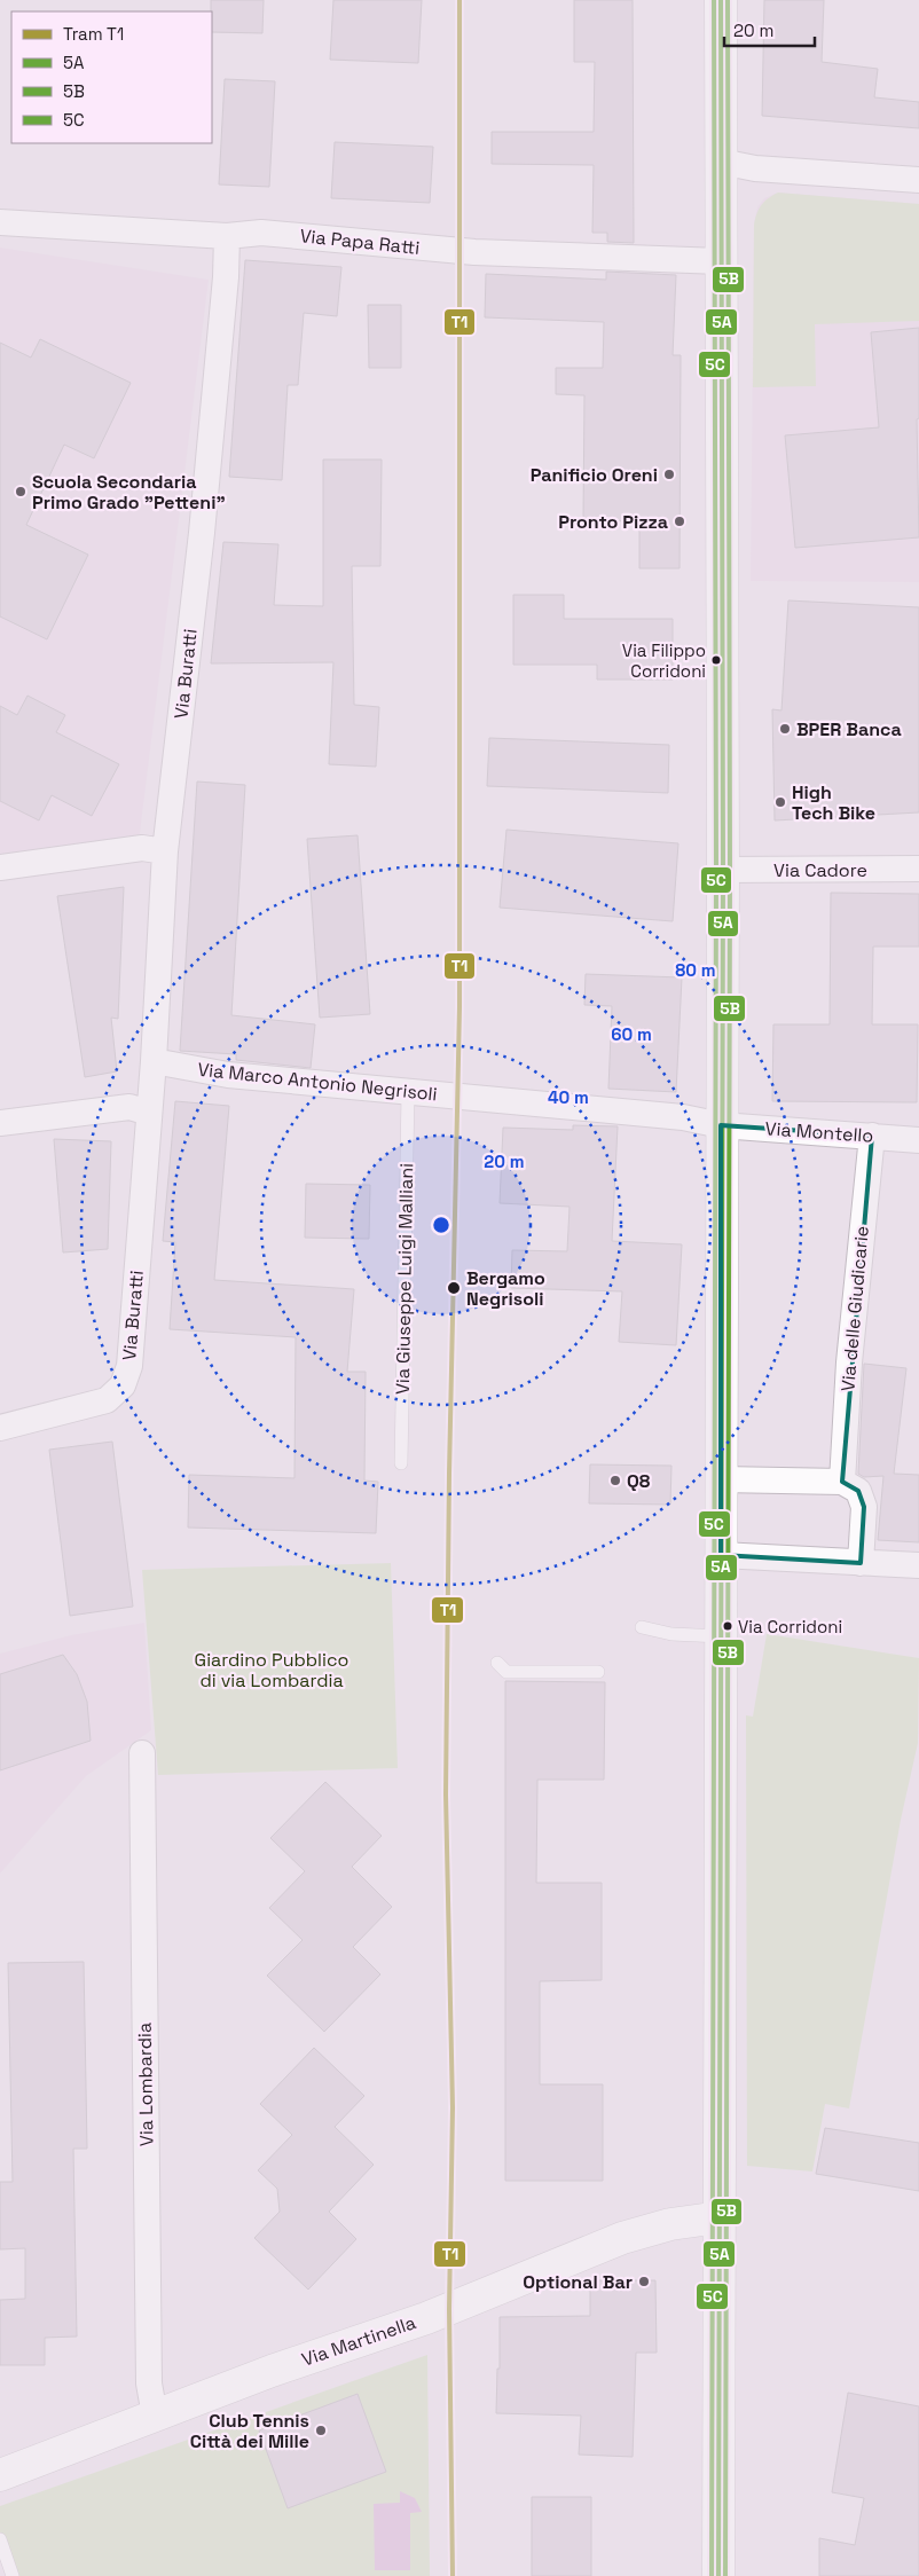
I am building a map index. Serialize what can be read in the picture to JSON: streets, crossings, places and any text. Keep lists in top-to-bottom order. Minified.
{"streets":{"street":["Via Papa Ratti","Via Buratti","Via Cadore","Via Marco Antonio Negrisoli","Via Montello","Via delle Giudicarie","Via Lombardia","Via Martinella"],"lane":["Via Giuseppe Luigi Malliani"]},"crossings":[["Via Papa Ratti","Via Buratti"],["Via Buratti","Via Marco Antonio Negrisoli"],["Via Marco Antonio Negrisoli","Via Montello"],["Via Marco Antonio Negrisoli","Via Giuseppe Luigi Malliani"],["Via Montello","Via delle Giudicarie"],["Via Lombardia","Via Martinella"]],"parks":["Giardino Pubblico di via Lombardia"],"places":["Panificio Oreni","Scuola Secondaria Primo Grado \"Petteni\"","Pronto Pizza","Via Filippo Corridoni","BPER Banca","High Tech Bike","Bergamo Negrisoli","Q8","Via Corridoni","Optional Bar","Club Tennis Città dei Mille"],"lines":["tram line T1","transit line 5A","transit line 5B","transit line 5C"],"legend":["Tram T1","5A","5B","5C"],"scale_bar":"20 m","rings":["80 m","60 m","40 m","20 m"]}
